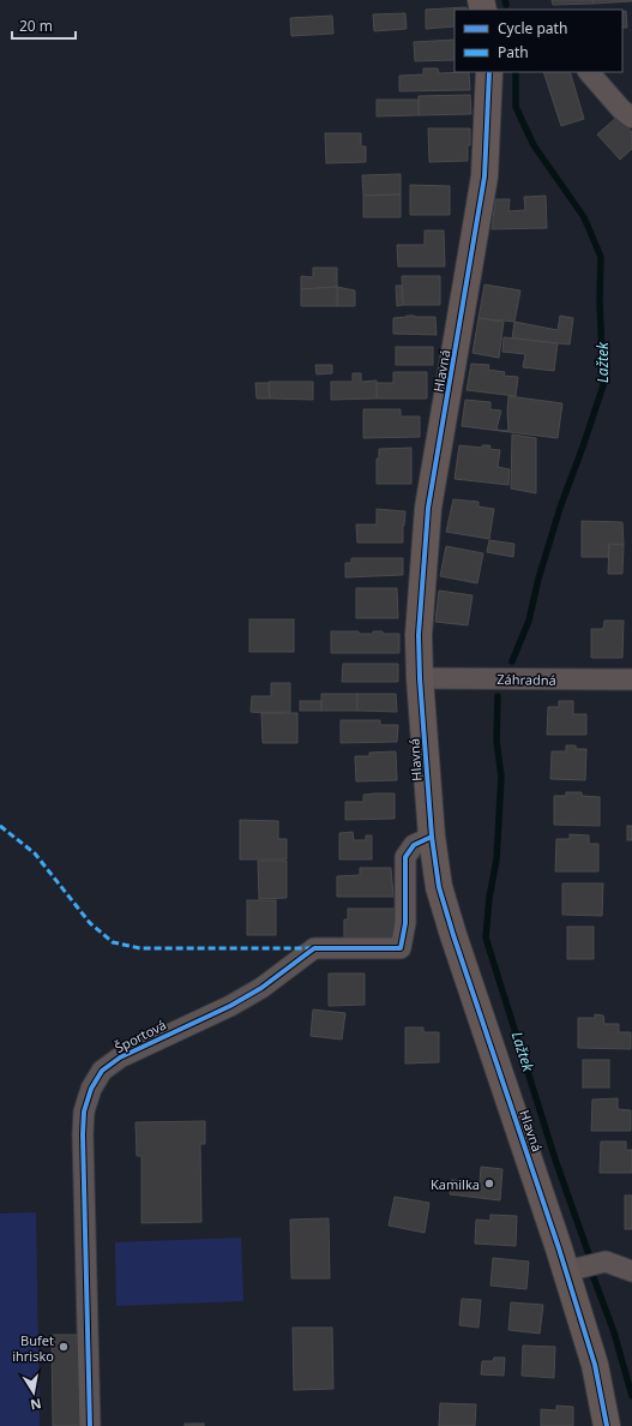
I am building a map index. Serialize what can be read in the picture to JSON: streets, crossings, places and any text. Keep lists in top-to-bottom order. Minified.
{"streets":{"street":["Hlavná","Záhradná","Športová"]},"crossings":[["Hlavná","Záhradná"],["Hlavná","Športová"]],"water":["Lažtek"],"places":["Kamilka","Bufet ihrisko"],"legend":["Cycle path","Path"],"scale_bar":"20 m","north":"bottom"}
